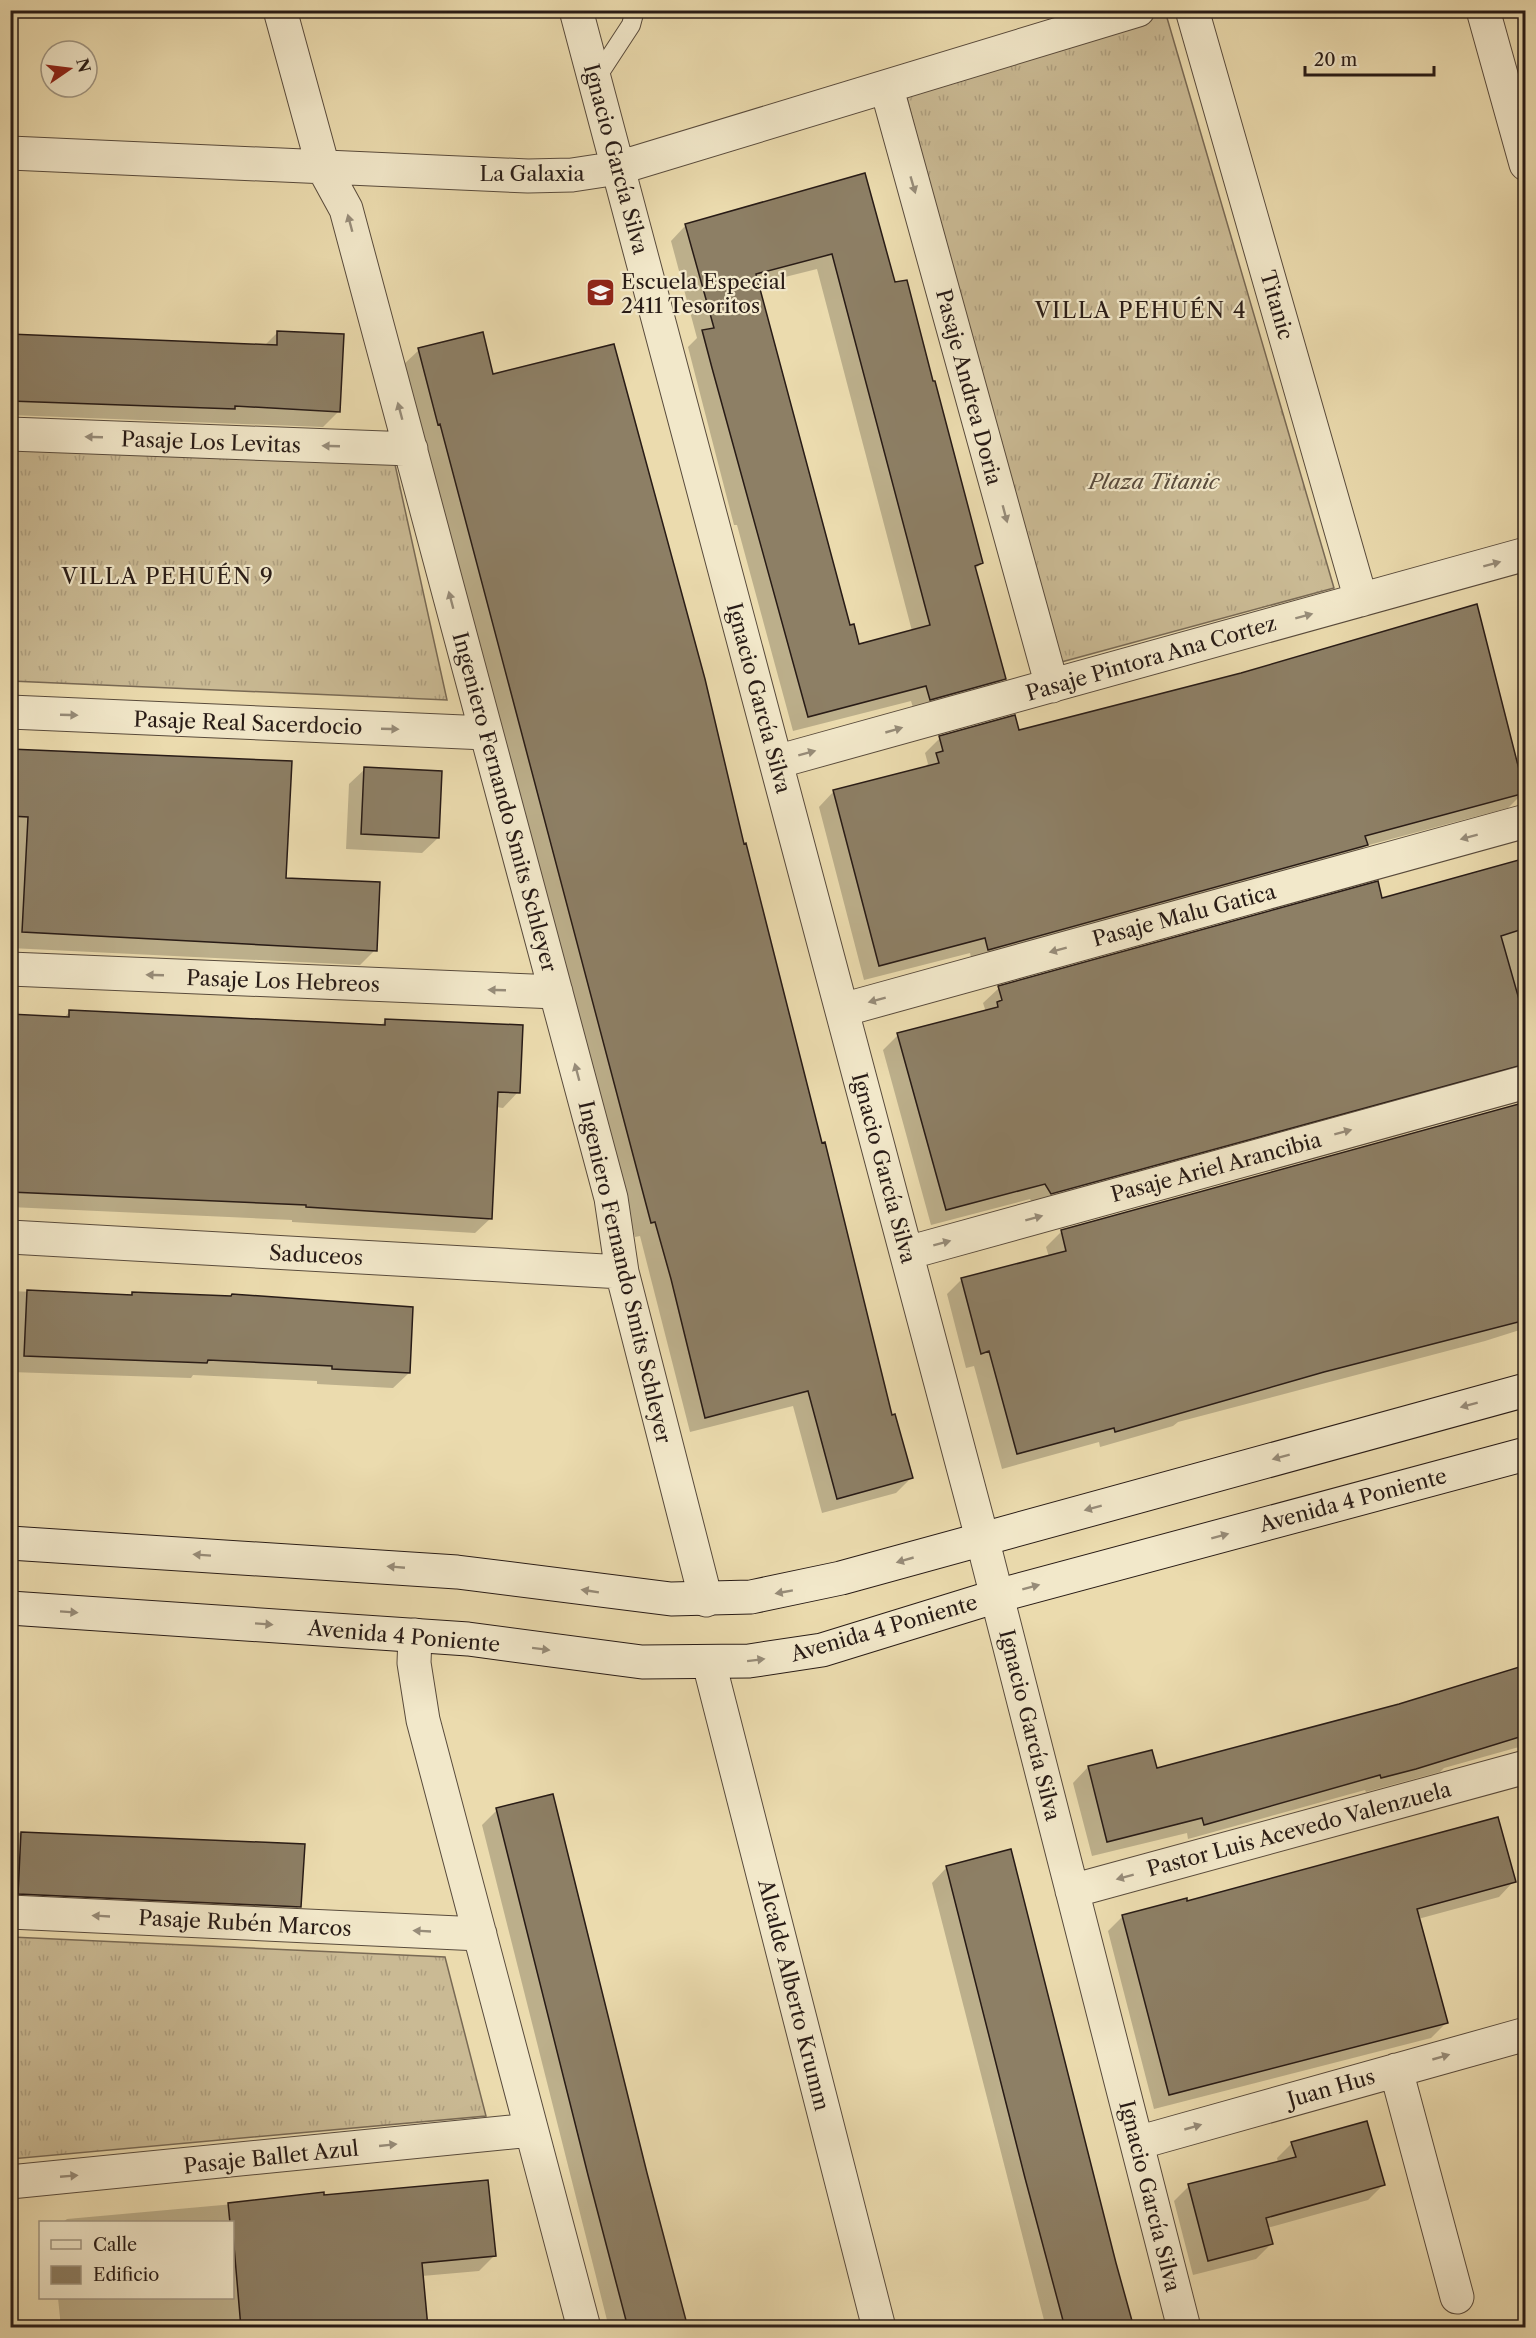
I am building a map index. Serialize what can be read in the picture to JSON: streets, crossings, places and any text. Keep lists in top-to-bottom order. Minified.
{"streets":{"street":["Ignacio García Silva","La Galaxia","Titanic","Pasaje Andrea Doria","Pasaje Los Levitas","Pasaje Pintora Ana Cortez","Pasaje Real Sacerdocio","Ingeniero Fernando Smits Schleyer","Pasaje Malu Gatica","Pasaje Los Hebreos","Pasaje Ariel Arancibia","Saduceos","Avenida 4 Poniente","Pastor Luis Acevedo Valenzuela","Pasaje Rubén Marcos","Alcalde Alberto Krumm","Juan Hus","Pasaje Ballet Azul"]},"crossings":[["Ignacio García Silva","La Galaxia"],["Ignacio García Silva","Pasaje Pintora Ana Cortez"],["Ignacio García Silva","Pasaje Malu Gatica"],["Ignacio García Silva","Pasaje Ariel Arancibia"],["Ignacio García Silva","Avenida 4 Poniente"],["Ignacio García Silva","Pastor Luis Acevedo Valenzuela"],["Ignacio García Silva","Juan Hus"],["La Galaxia","Pasaje Andrea Doria"],["La Galaxia","Ingeniero Fernando Smits Schleyer"],["Titanic","Pasaje Pintora Ana Cortez"],["Pasaje Andrea Doria","Pasaje Pintora Ana Cortez"],["Pasaje Los Levitas","Ingeniero Fernando Smits Schleyer"],["Pasaje Real Sacerdocio","Ingeniero Fernando Smits Schleyer"],["Ingeniero Fernando Smits Schleyer","Pasaje Los Hebreos"],["Ingeniero Fernando Smits Schleyer","Saduceos"],["Avenida 4 Poniente","Alcalde Alberto Krumm"]],"one_way":["Pasaje Andrea Doria","Pasaje Los Levitas","Pasaje Pintora Ana Cortez","Pasaje Real Sacerdocio","Ingeniero Fernando Smits Schleyer","Pasaje Malu Gatica","Pasaje Los Hebreos","Pastor Luis Acevedo Valenzuela","Pasaje Rubén Marcos","Juan Hus","Pasaje Ballet Azul"],"districts":["VILLA PEHUÉN 4","VILLA PEHUÉN 9"],"parks":["Plaza Titanic"],"places":{"school or university":["Escuela Especial 2411 Tesoritos"]},"legend":["Calle","Edificio"],"scale_bar":"20 m","north":"right"}
